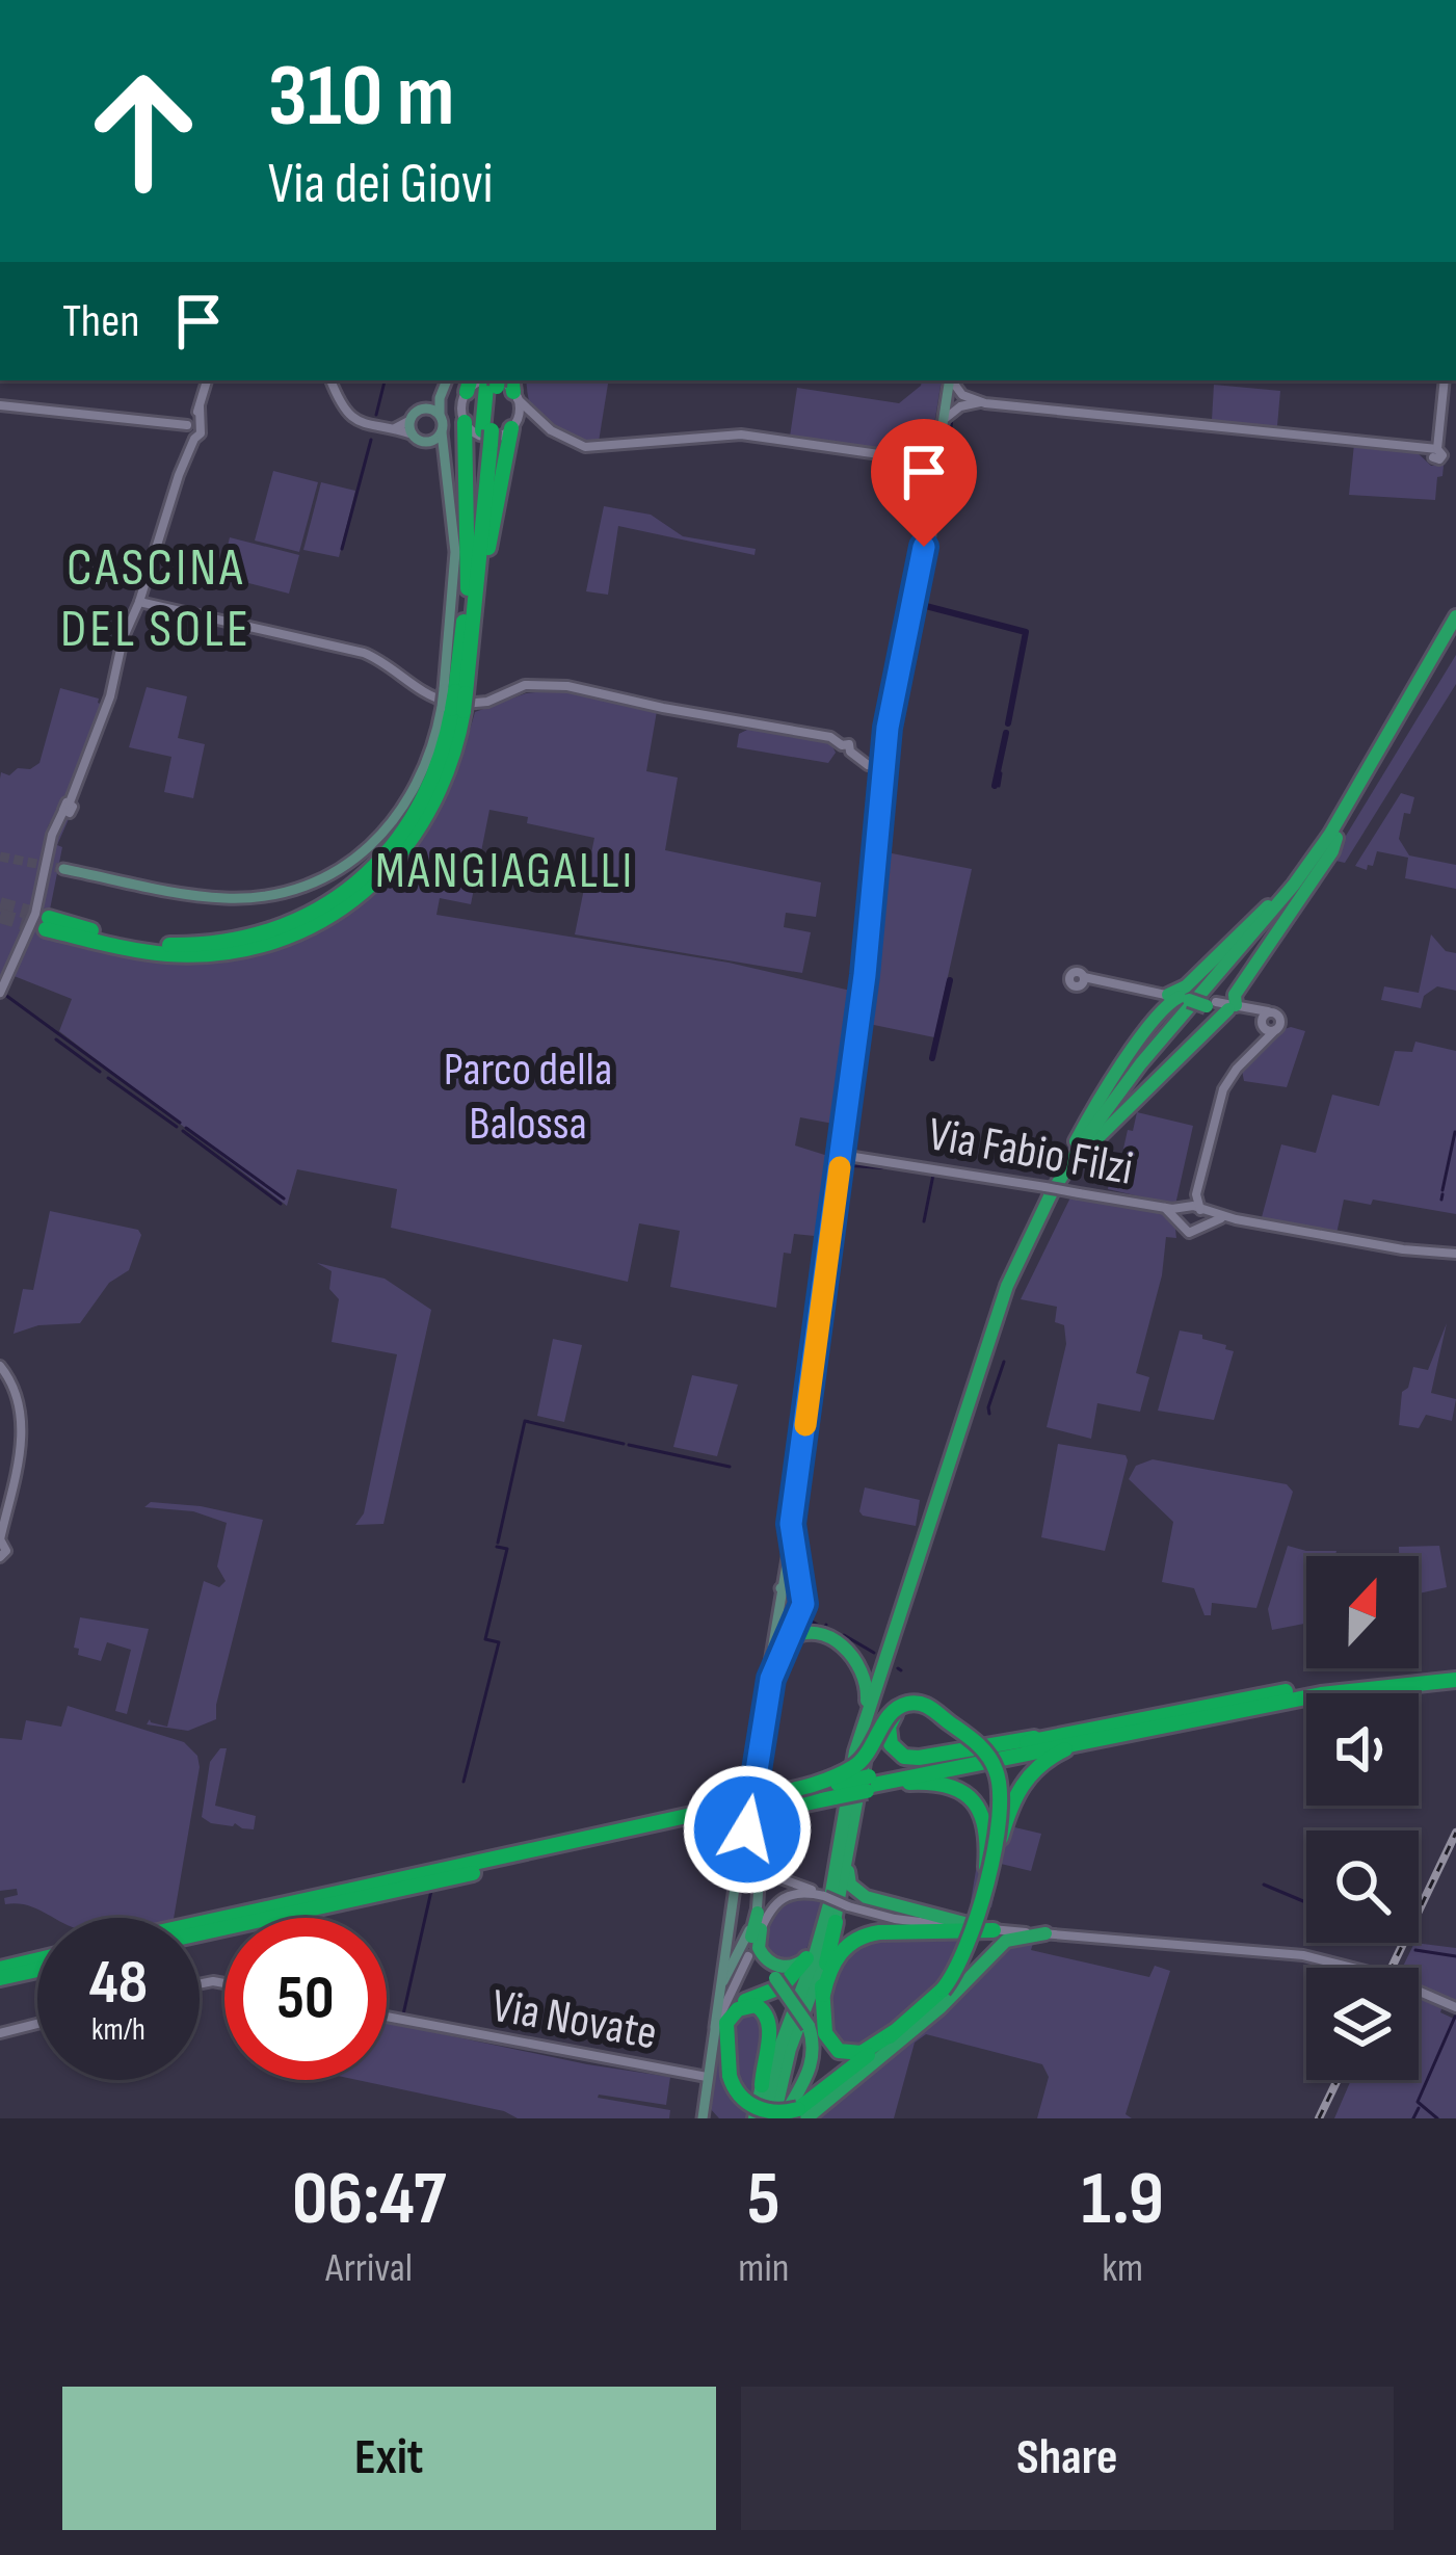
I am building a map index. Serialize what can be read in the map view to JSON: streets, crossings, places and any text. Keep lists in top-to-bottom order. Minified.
{"streets":{"street":["Via Fabio Filzi","Via Novate"]},"districts":["CASCINA DEL SOLE","MANGIAGALLI"],"parks":["Parco della Balossa"],"north":"top","page":{"turn":["310 m","Via dei Giovi"],"then":"Then","speed":"48 km/h","limit":"50","eta":["06:47","Arrival","5","min","1.9","km"],"buttons":["Exit","Share"]}}
